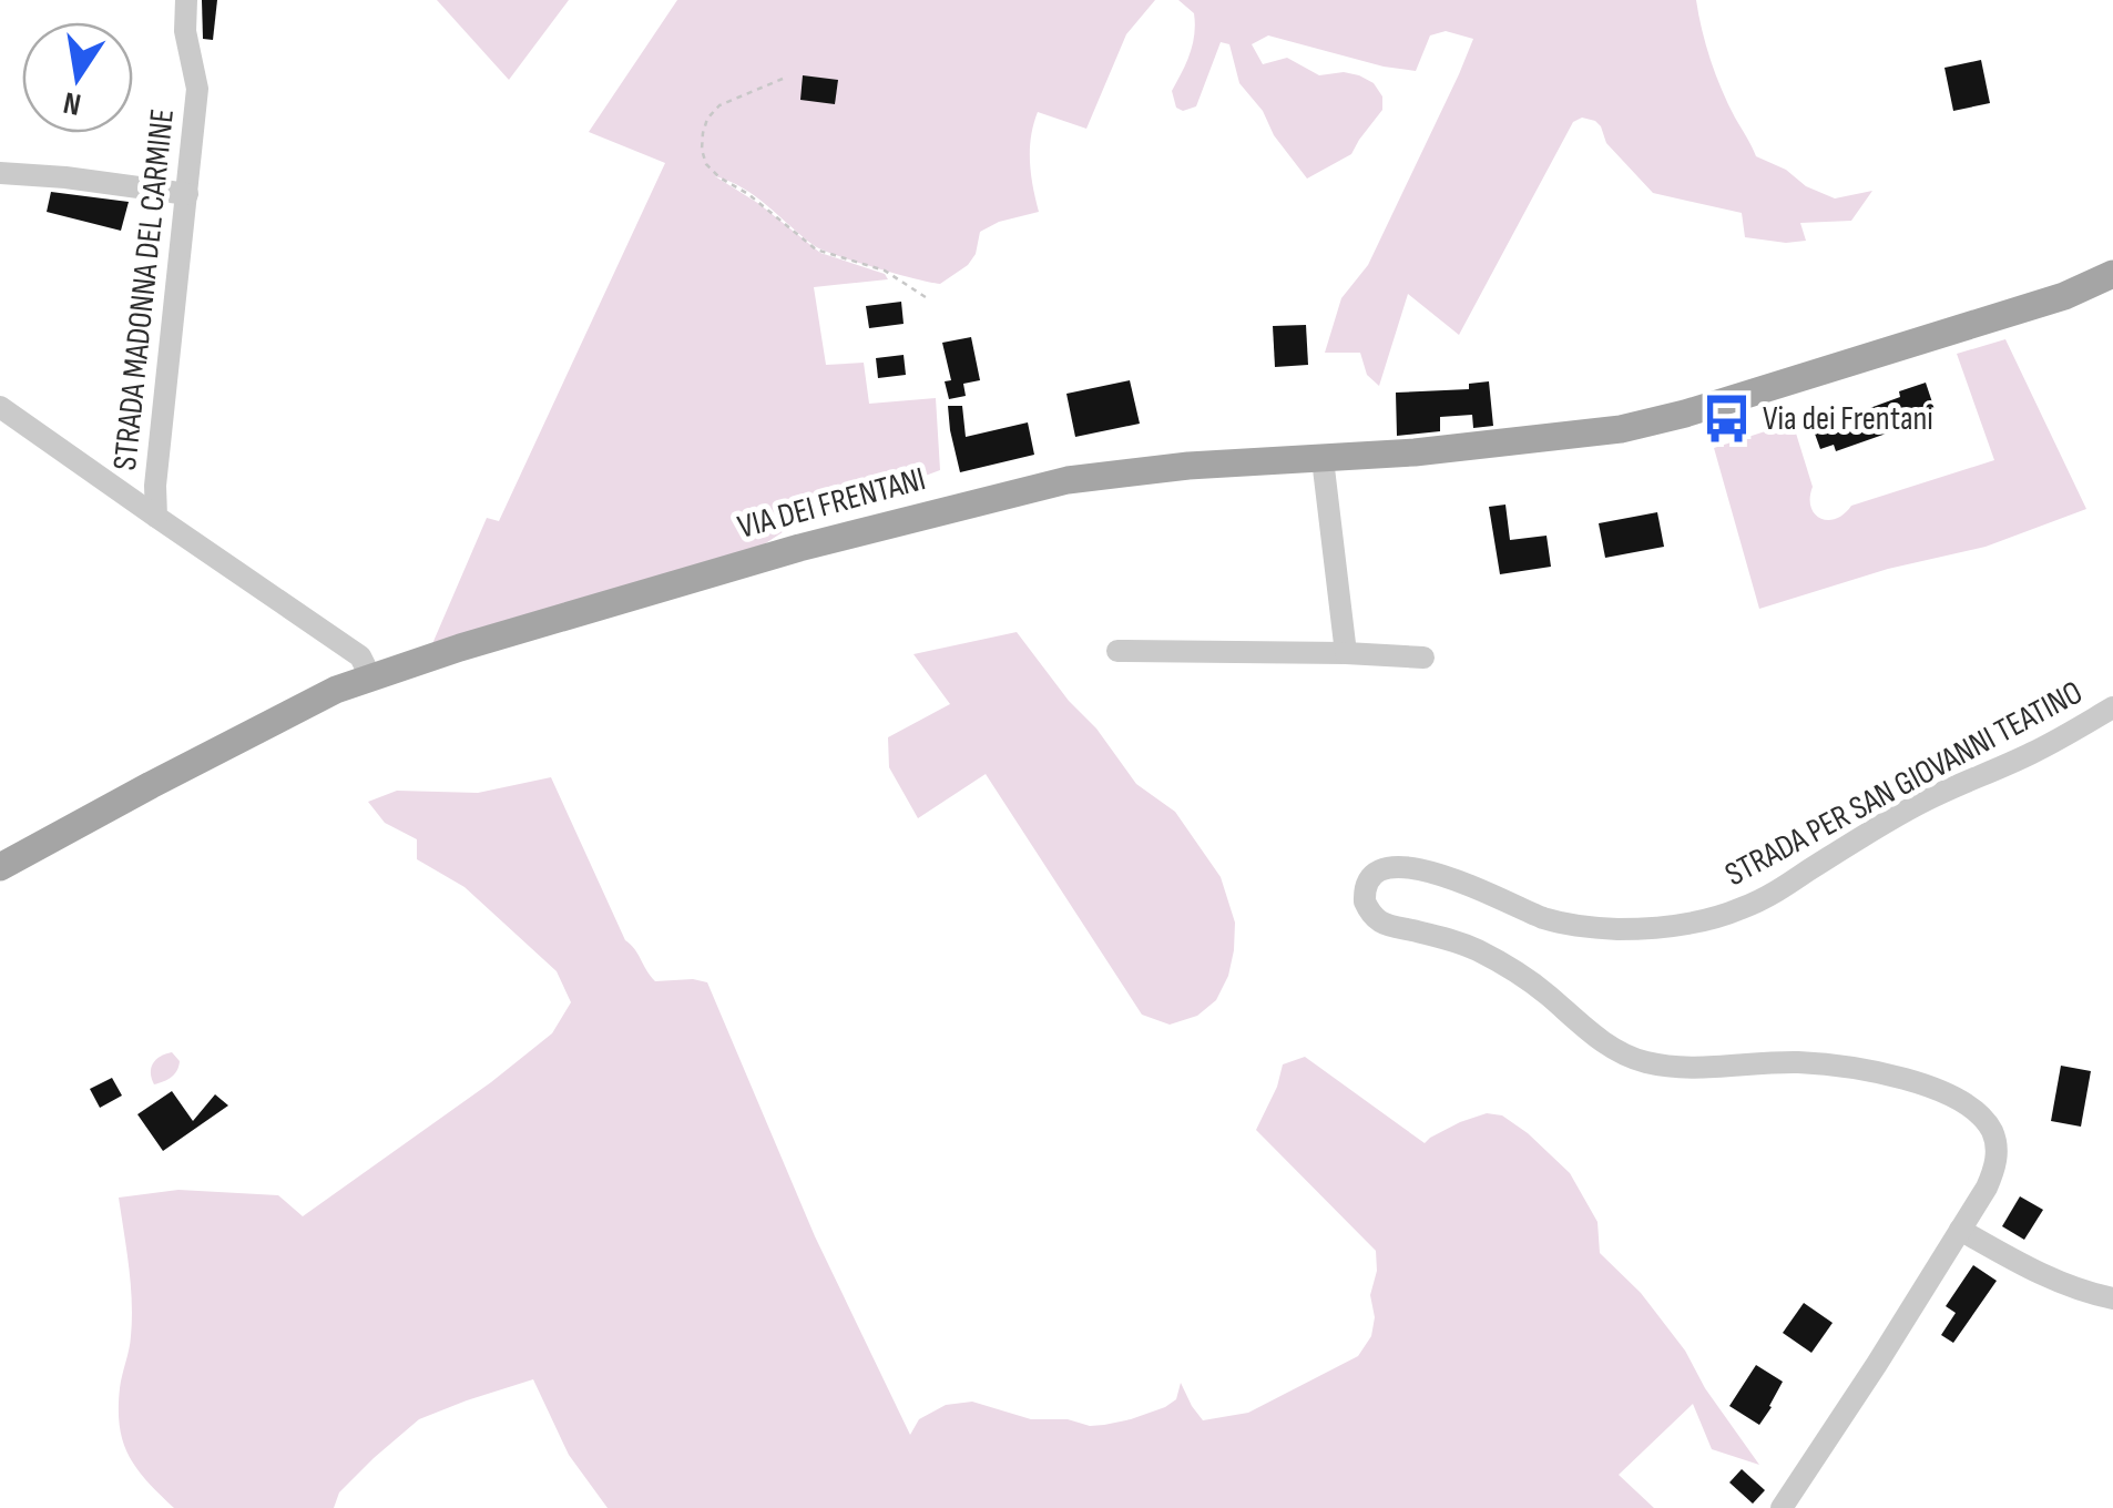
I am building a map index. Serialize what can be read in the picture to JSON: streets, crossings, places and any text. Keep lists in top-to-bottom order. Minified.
{"streets":{"main road":["VIA DEI FRENTANI"],"street":["STRADA MADONNA DEL CARMINE","STRADA PER SAN GIOVANNI TEATINO"]},"crossings":[["STRADA MADONNA DEL CARMINE","VIA DEI FRENTANI"]],"places":{"bus stop":["Via dei Frentani"]},"north":"bottom"}
